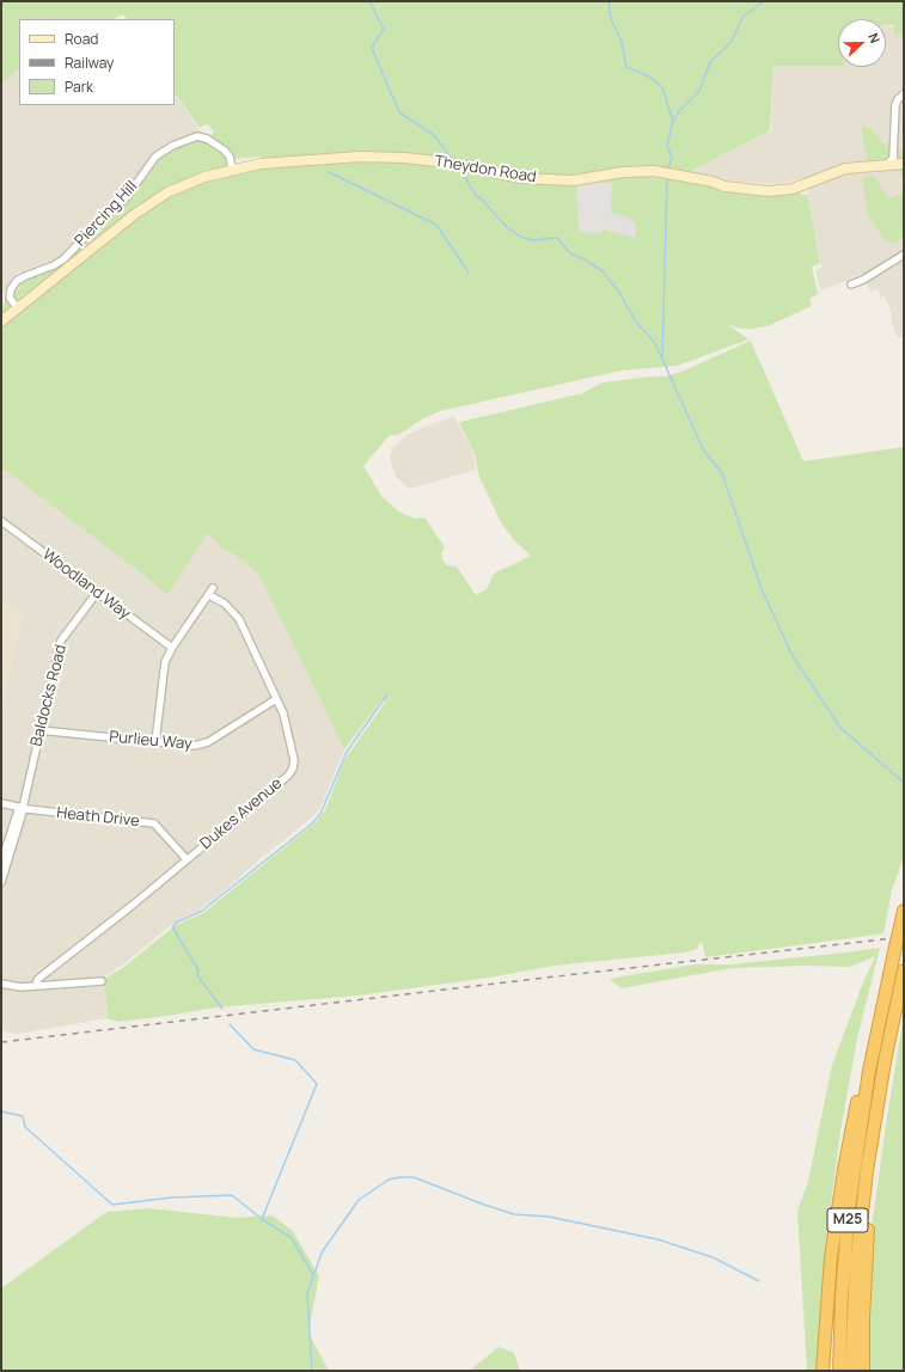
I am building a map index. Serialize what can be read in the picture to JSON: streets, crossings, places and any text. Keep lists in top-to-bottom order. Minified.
{"streets":{"highway":["M25"],"street":["Theydon Road","Piercing Hill","Woodland Way","Baldocks Road","Purlieu Way","Dukes Avenue","Heath Drive"]},"crossings":[["Theydon Road","Piercing Hill"],["Woodland Way","Baldocks Road"],["Baldocks Road","Purlieu Way"],["Baldocks Road","Heath Drive"],["Purlieu Way","Dukes Avenue"],["Dukes Avenue","Heath Drive"]],"legend":["Road","Railway","Park"],"north":"right"}
